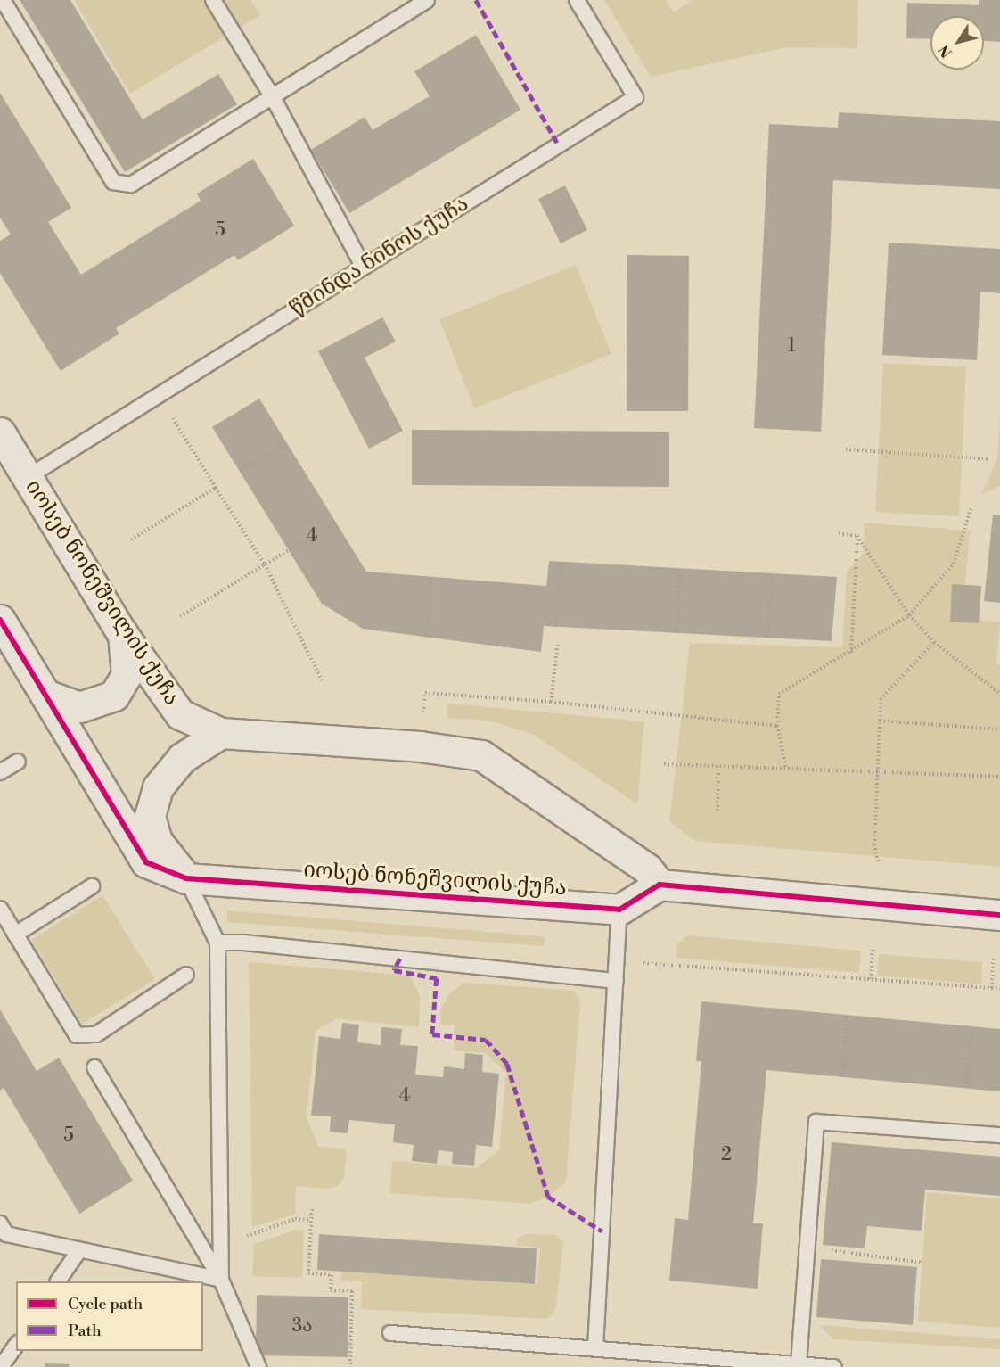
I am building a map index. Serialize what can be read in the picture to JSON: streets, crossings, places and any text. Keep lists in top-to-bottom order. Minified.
{"streets":{"street":["იოსებ ნონეშვილის ქუჩა"],"lane":["წმინდა ნინოს ქუჩა"]},"crossings":[["წმინდა ნინოს ქუჩა","იოსებ ნონეშვილის ქუჩა"]],"house_numbers":["5","1","4","4","5","2","3ა"],"legend":["Cycle path","Path"],"north":"bottom left"}
